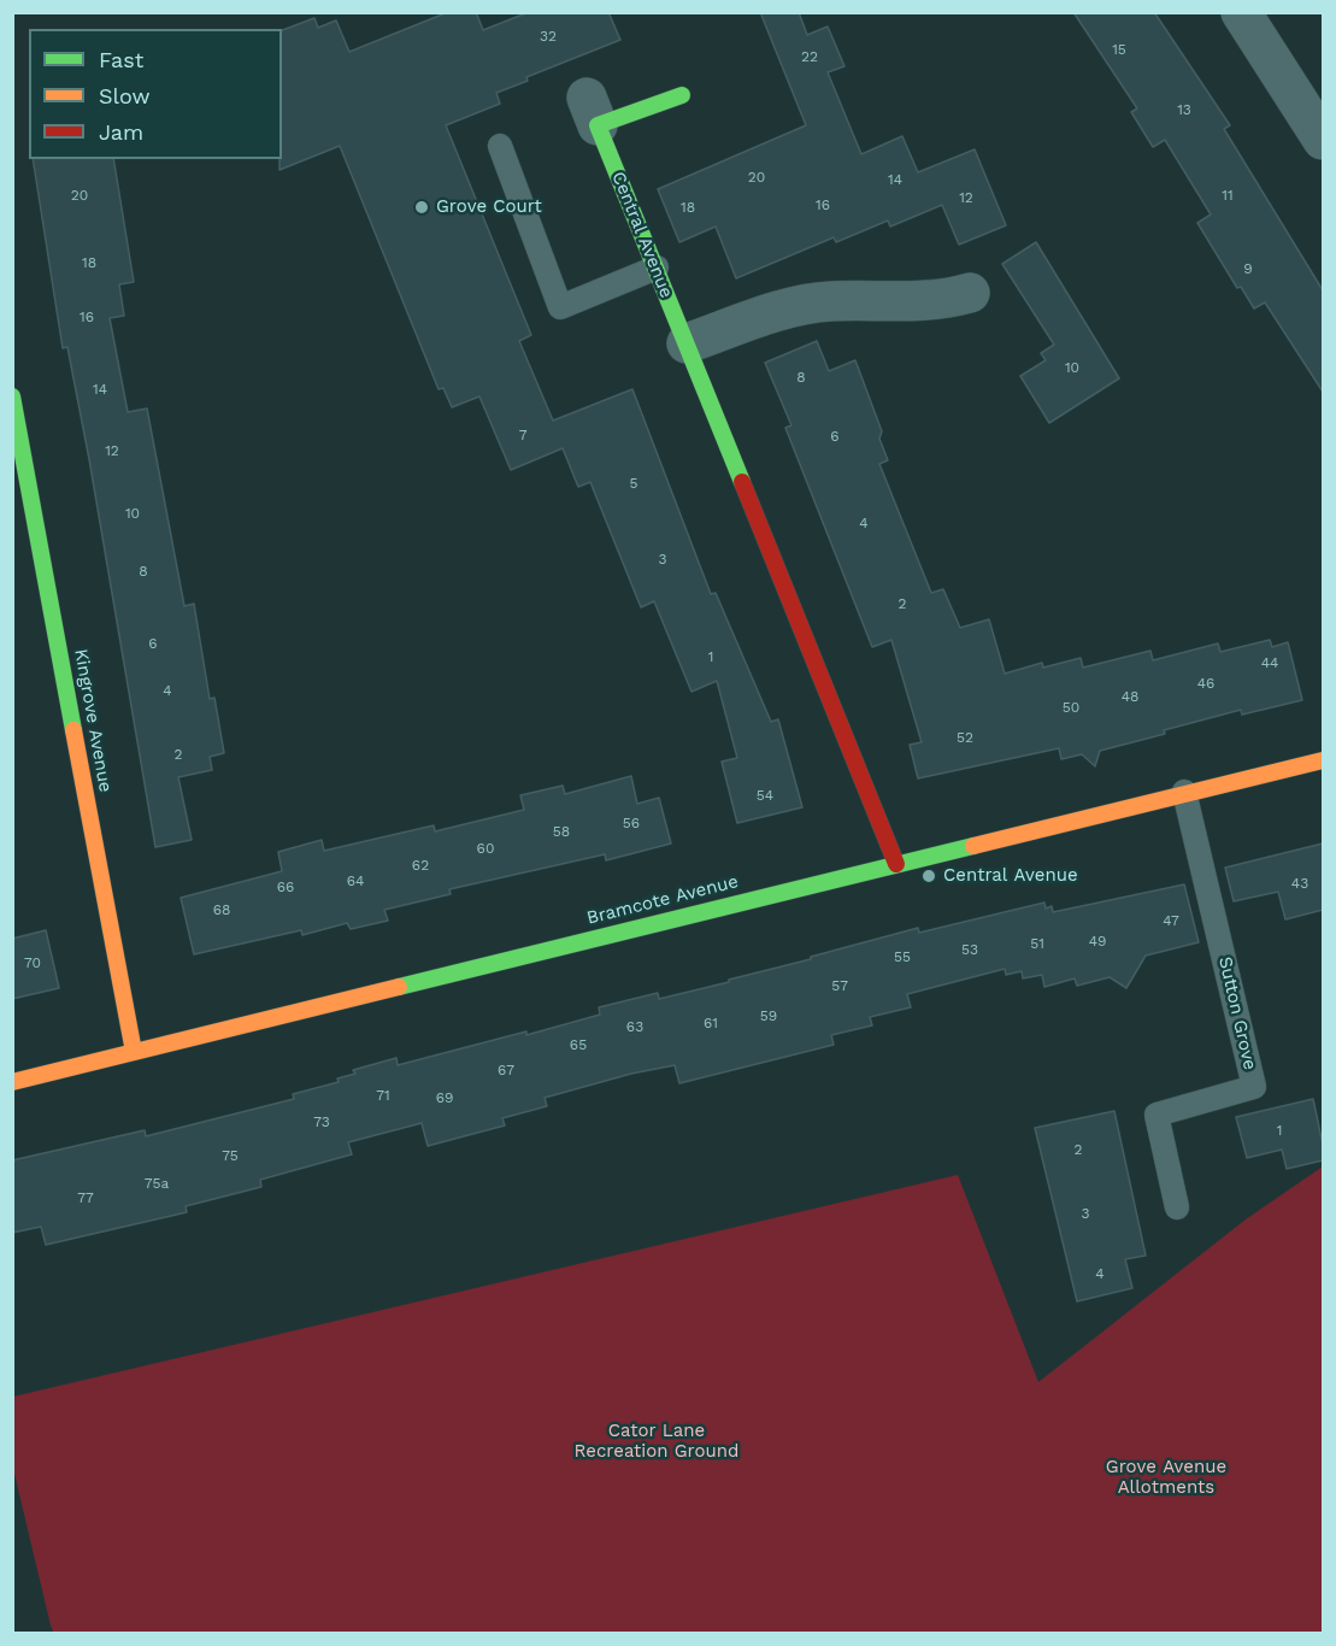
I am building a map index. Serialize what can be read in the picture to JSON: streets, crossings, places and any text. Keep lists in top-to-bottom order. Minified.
{"streets":{"street":["Central Avenue","Kingrove Avenue","Bramcote Avenue"],"lane":["Sutton Grove"]},"crossings":[["Central Avenue","Bramcote Avenue"],["Kingrove Avenue","Bramcote Avenue"],["Bramcote Avenue","Sutton Grove"]],"parks":["Cator Lane Recreation Ground","Grove Avenue Allotments"],"places":["Grove Court","Central Avenue"],"house_numbers":["32","15","22","13","20","14","20","11","12","16","18","18","9","16","10","8","14","7","6","12","5","10","4","3","8","2","6","1","44","46","4","48","50","52","2","54","56","58","60","62","64","43","66","68","47","49","51","53","55","70","57","59","61","63","65","67","71","69","73","1","2","75","75a","77","3","4"],"legend":["Fast","Slow","Jam"]}
